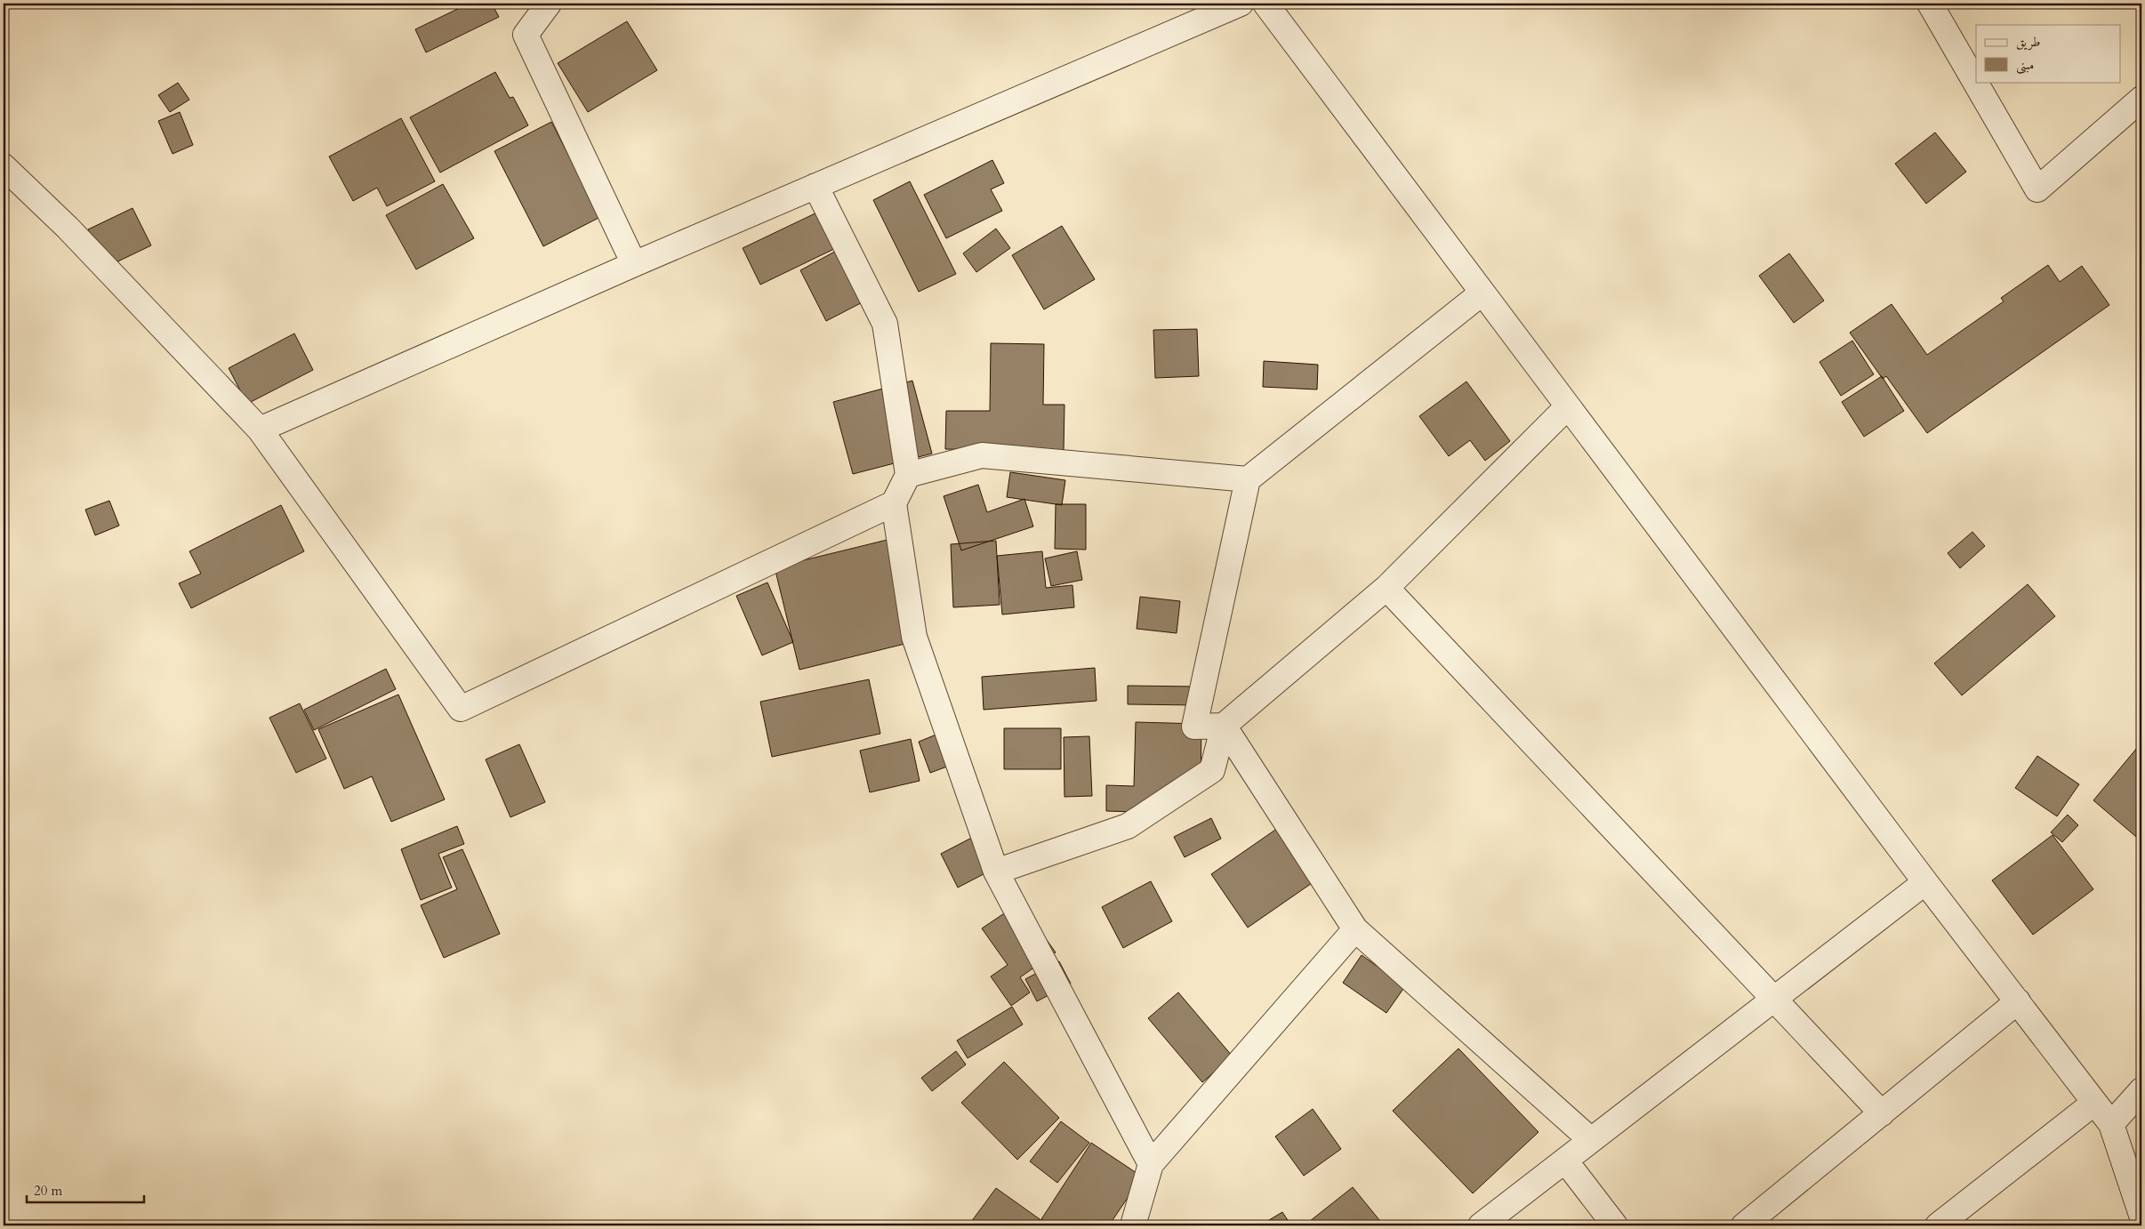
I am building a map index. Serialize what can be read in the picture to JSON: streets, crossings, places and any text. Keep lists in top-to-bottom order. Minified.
{"legend":["طريق","مبنى"],"scale_bar":"20 m"}
